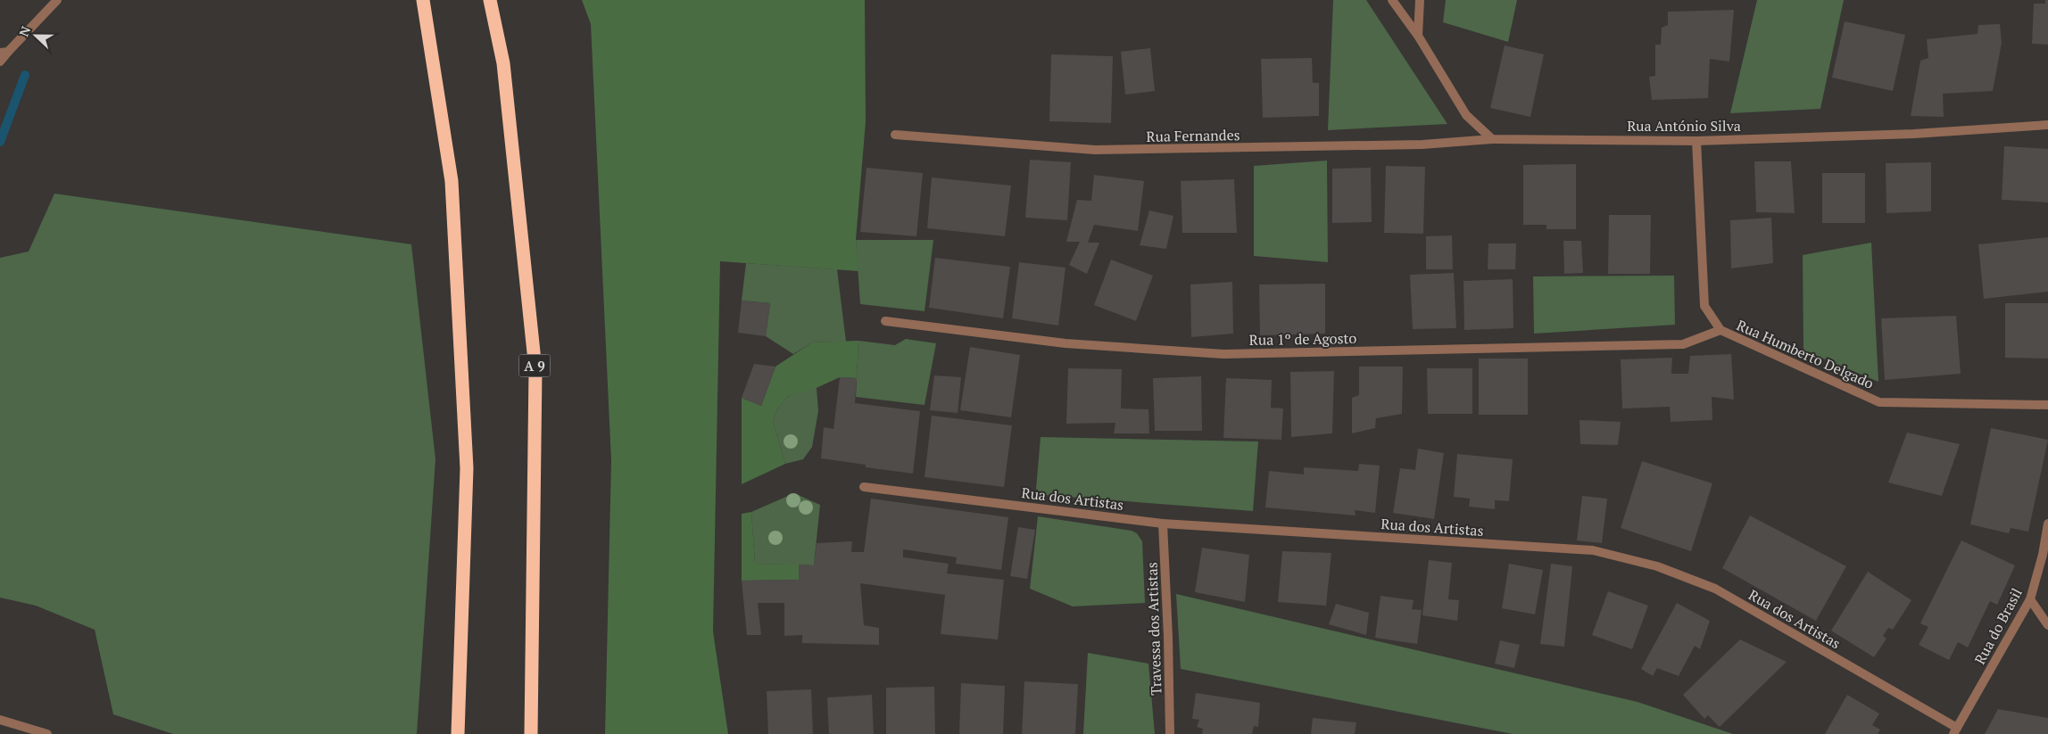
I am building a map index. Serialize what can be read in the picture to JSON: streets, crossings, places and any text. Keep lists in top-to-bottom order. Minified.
{"streets":{"highway":["A 9"],"street":["Rua António Silva","Rua Fernandes","Rua 1º de Agosto","Rua Humberto Delgado","Rua dos Artistas","Rua do Brasil","Travessa dos Artistas"]},"crossings":[["Rua António Silva","Rua Fernandes"],["Rua António Silva","Rua Humberto Delgado"],["Rua 1º de Agosto","Rua Humberto Delgado"],["Rua dos Artistas","Rua do Brasil"],["Rua dos Artistas","Travessa dos Artistas"]],"north":"left"}
